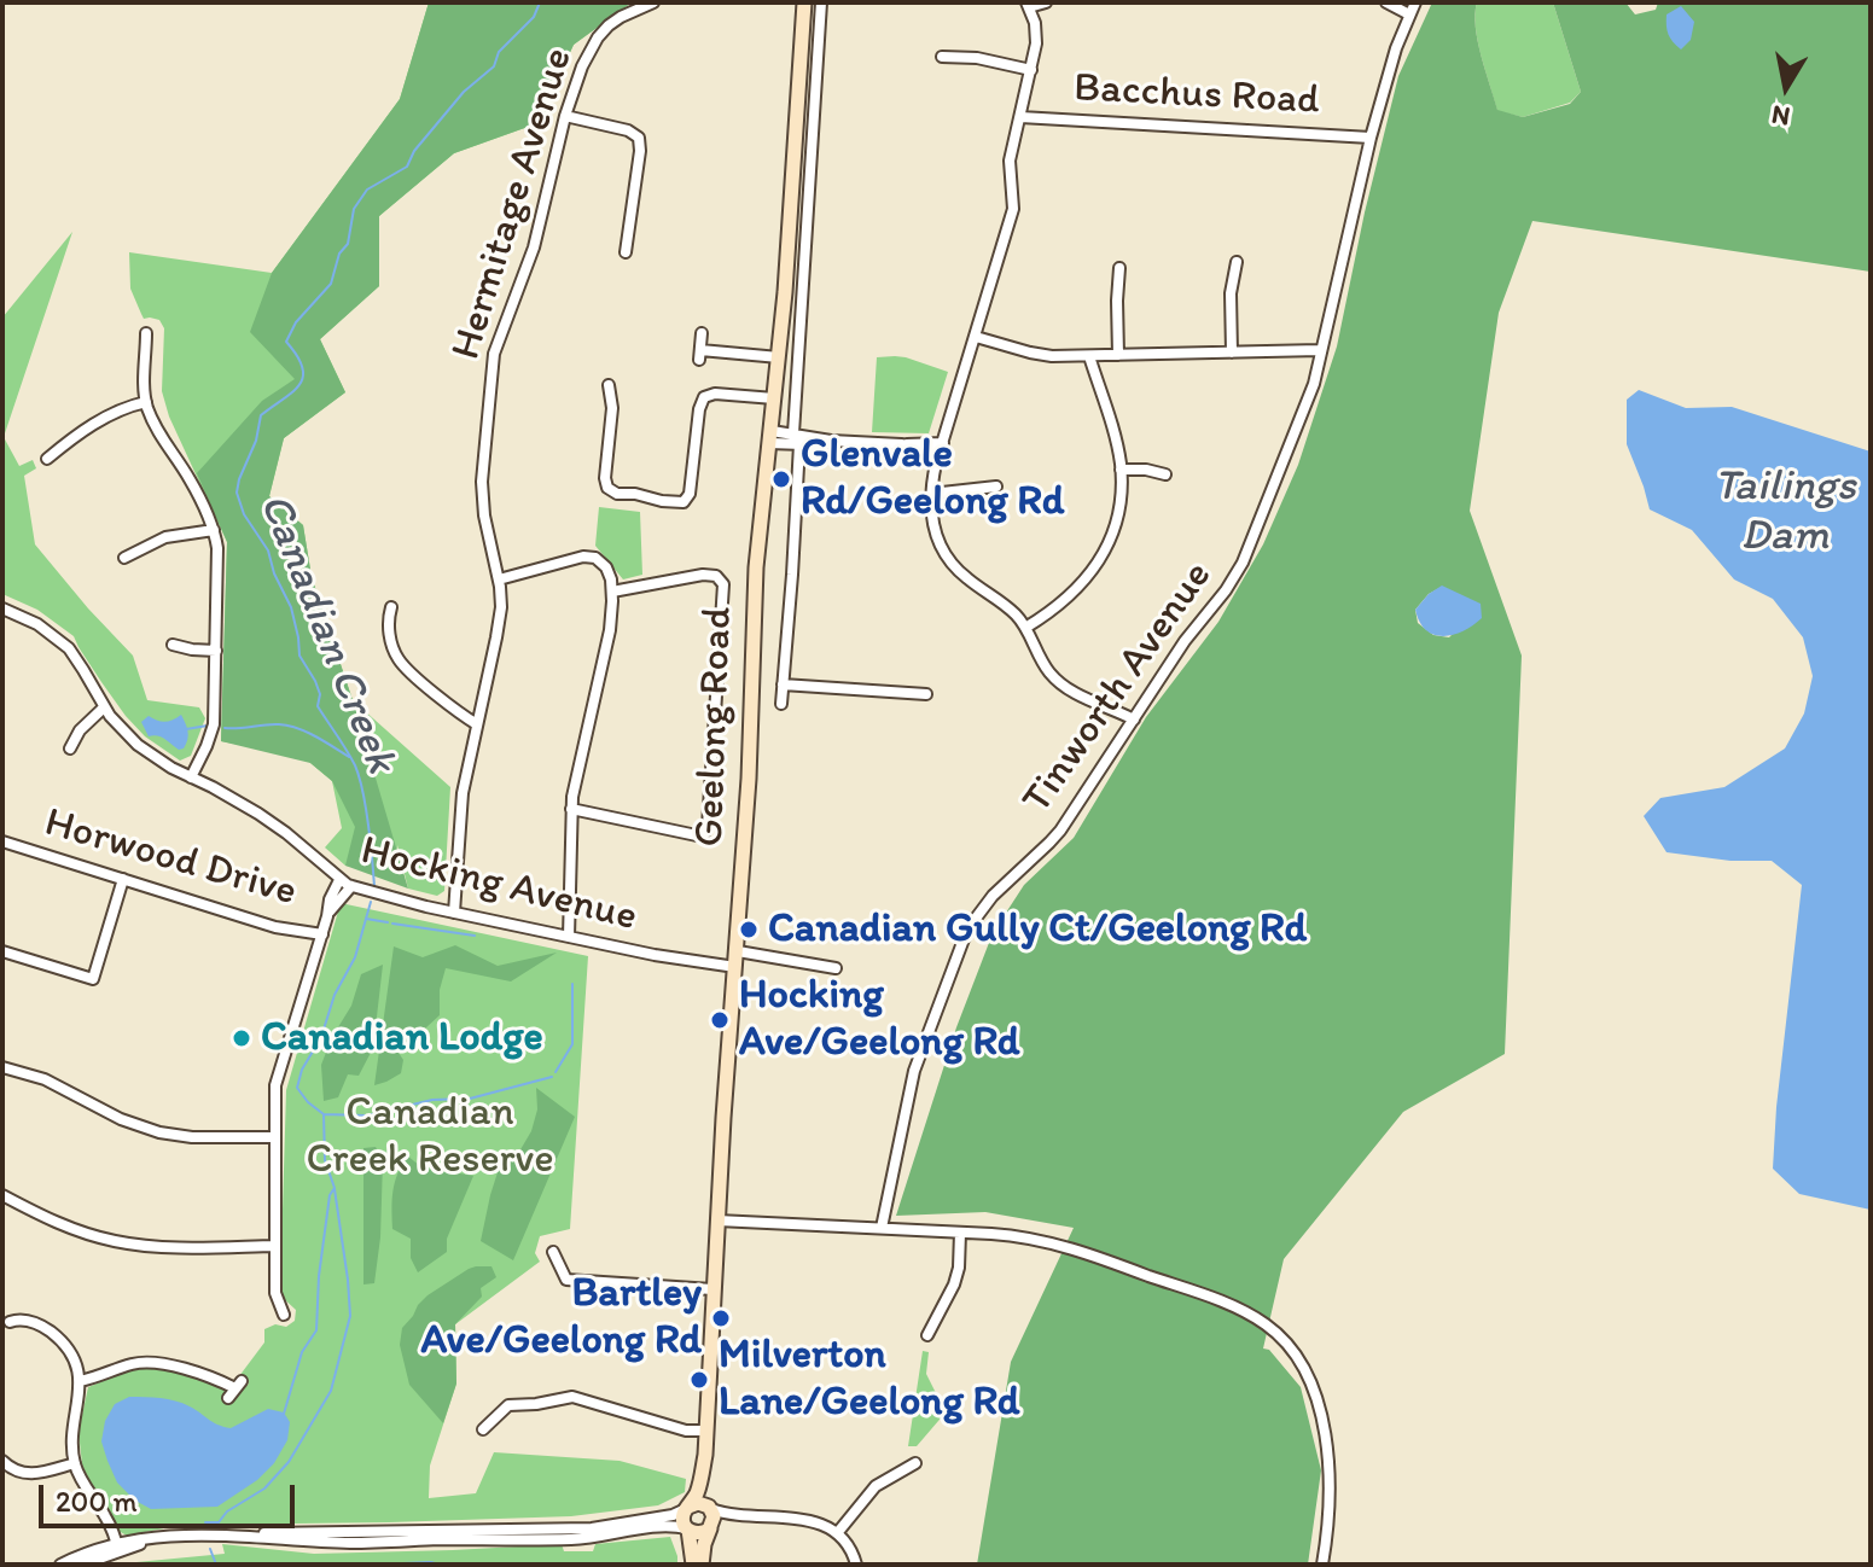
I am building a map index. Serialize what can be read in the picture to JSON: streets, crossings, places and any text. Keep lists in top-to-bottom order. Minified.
{"streets":{"main road":["Geelong Road"],"street":["Bacchus Road","Hermitage Avenue","Tinworth Avenue","Horwood Drive","Hocking Avenue"]},"crossings":[["Bacchus Road","Tinworth Avenue"],["Hermitage Avenue","Hocking Avenue"],["Geelong Road","Hocking Avenue"]],"water":["Tailings Dam","Canadian Creek"],"parks":["Canadian Creek Reserve"],"places":["Glenvale Rd/Geelong Rd","Canadian Gully Ct/Geelong Rd","Hocking Ave/Geelong Rd","Canadian Lodge","Bartley Ave/Geelong Rd","Milverton Lane/Geelong Rd"],"scale_bar":"200 m","north":"bottom"}
